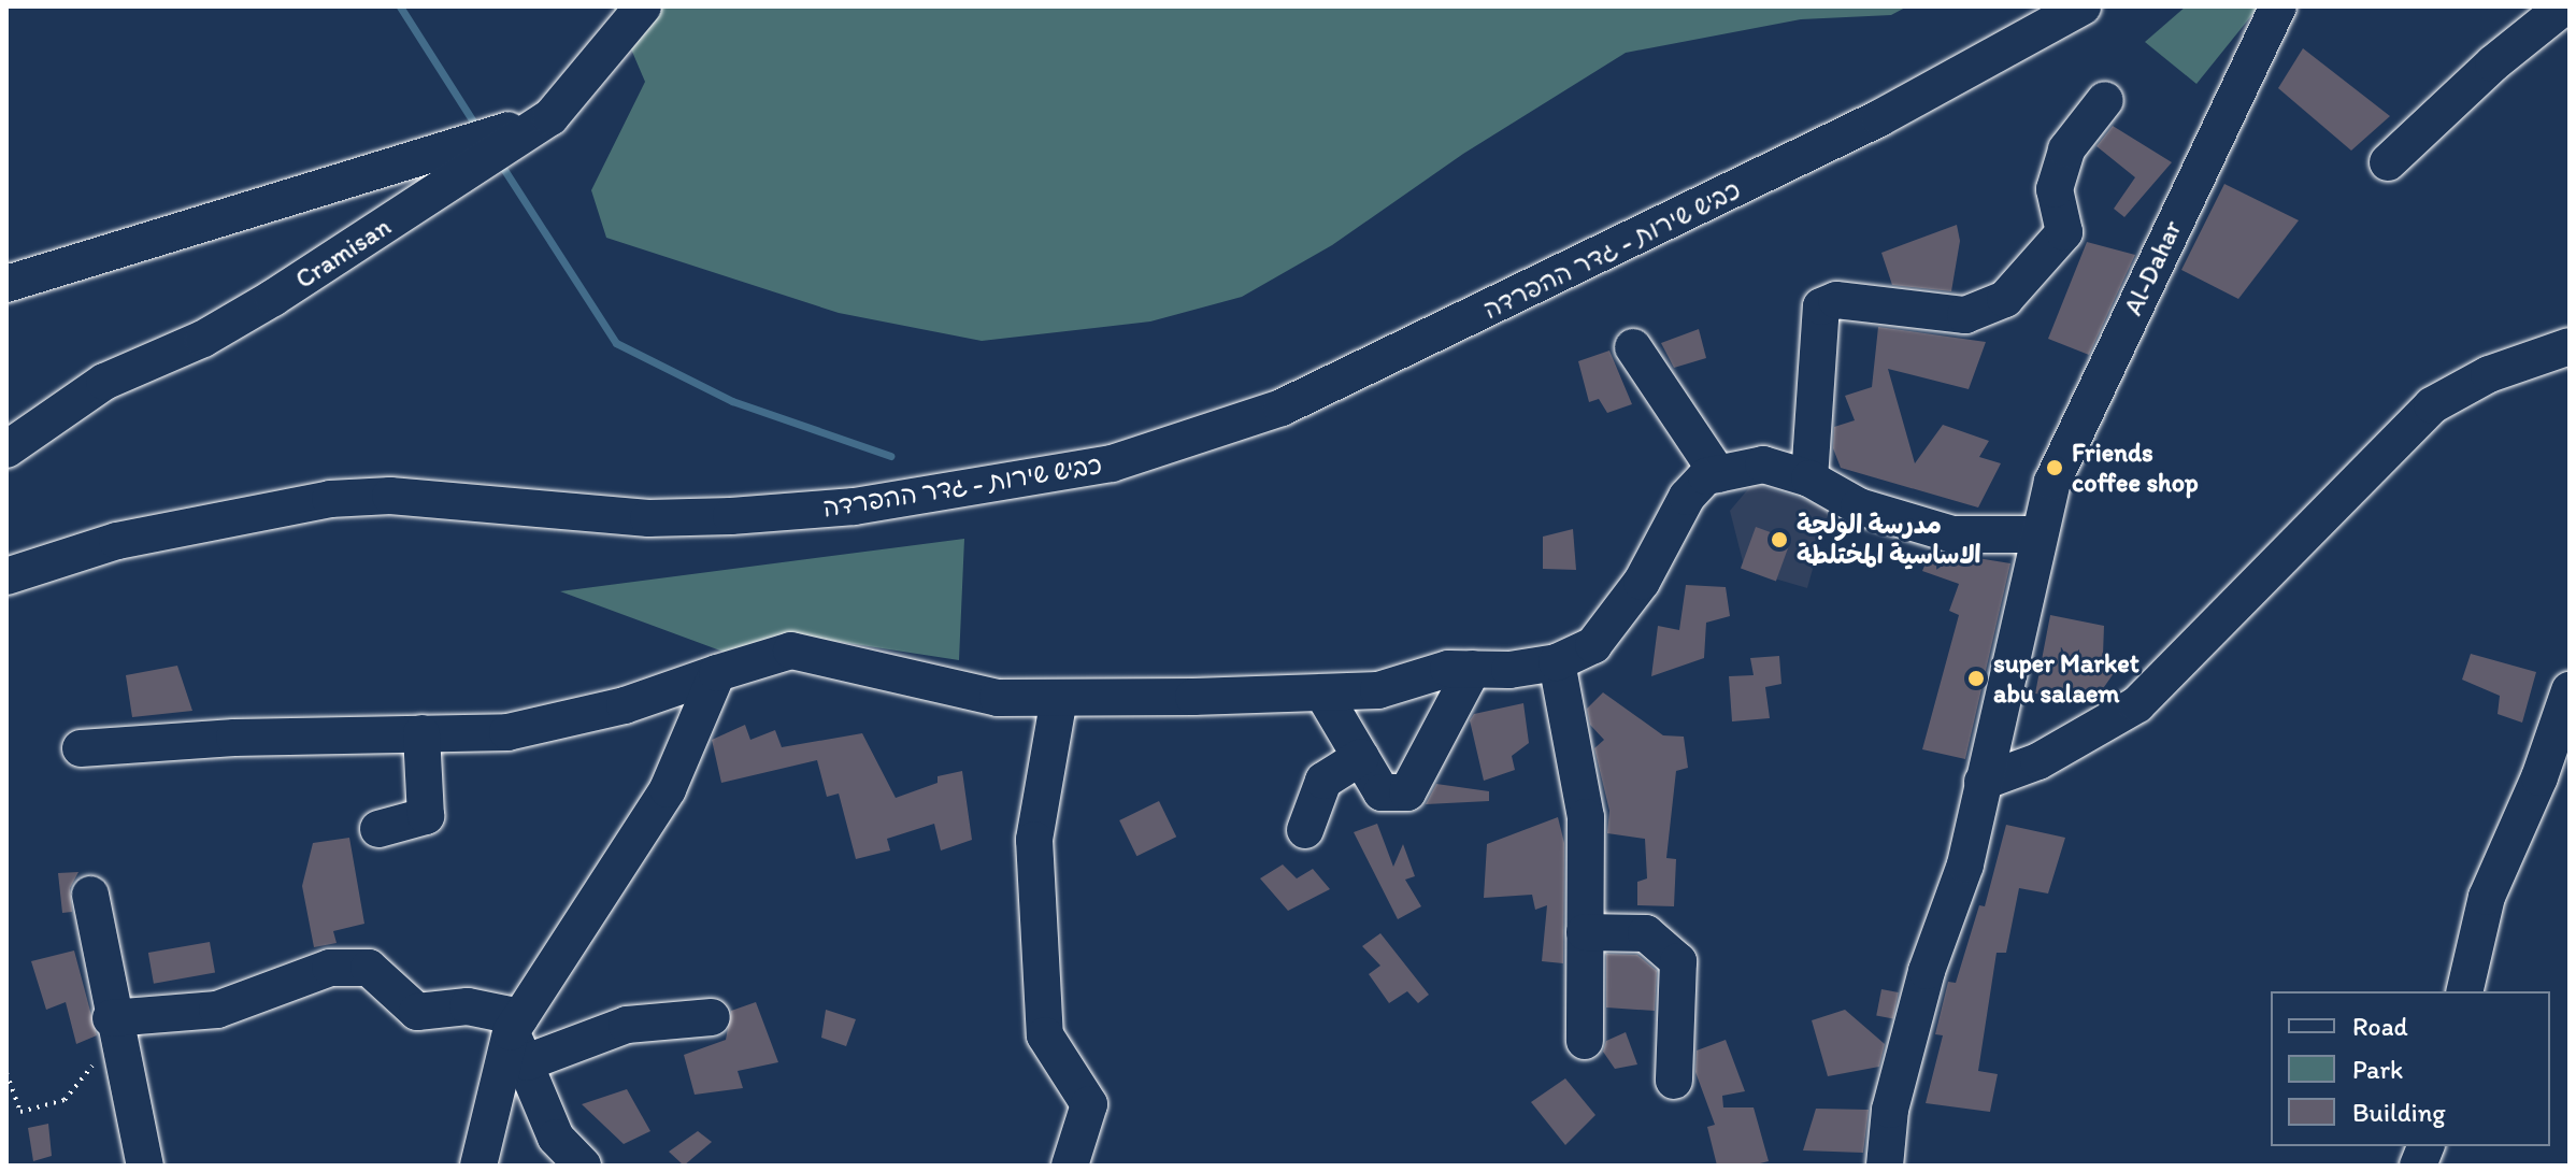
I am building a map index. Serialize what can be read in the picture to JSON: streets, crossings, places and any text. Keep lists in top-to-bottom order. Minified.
{"streets":{"street":["כביש שירות - גדר ההפרדה","Cramisan","Al-Dahar"]},"places":["Friends coffee shop","مدرسة الولجة الاساسية المختلطة","super Market abu salaem"],"legend":["Road","Park","Building"]}
